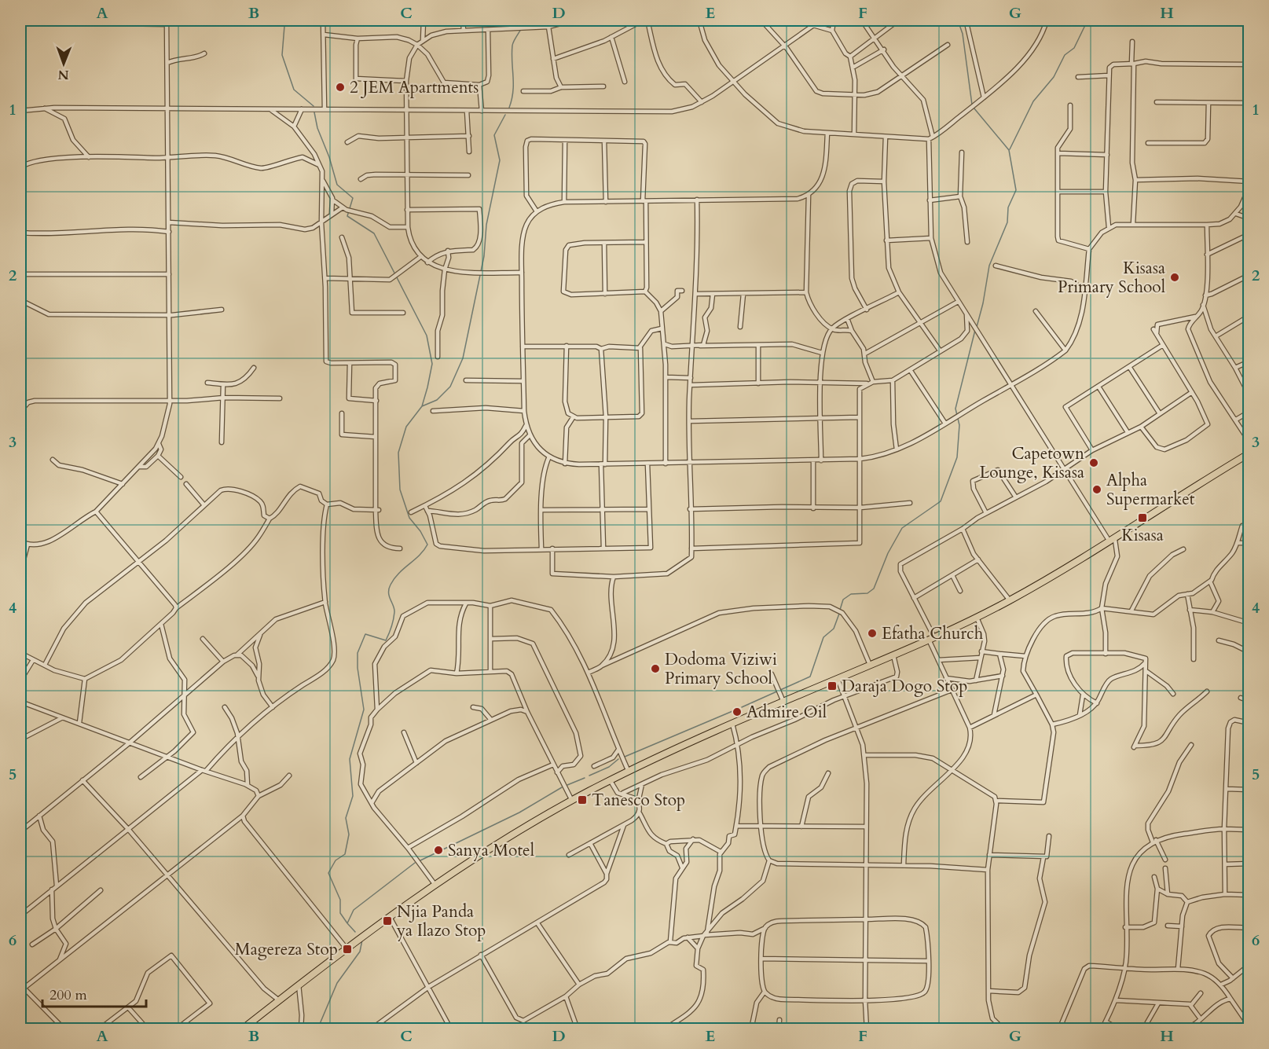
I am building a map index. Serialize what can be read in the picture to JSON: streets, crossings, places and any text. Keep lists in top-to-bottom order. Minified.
{"places":{"other":["2 JEM Apartments","Kisasa Primary School","Capetown Lounge, Kisasa","Alpha Supermarket","Efatha Church","Dodoma Viziwi Primary School","Admire Oil","Sanya Motel"],"transit":["Kisasa","Daraja Dogo Stop","Tanesco Stop","Njia Panda ya Ilazo Stop","Magereza Stop"]},"scale_bar":"200 m","north":"bottom","grid":{"columns":["A","B","C","D","E","F","G","H"],"rows":["1","2","3","4","5","6"]}}
